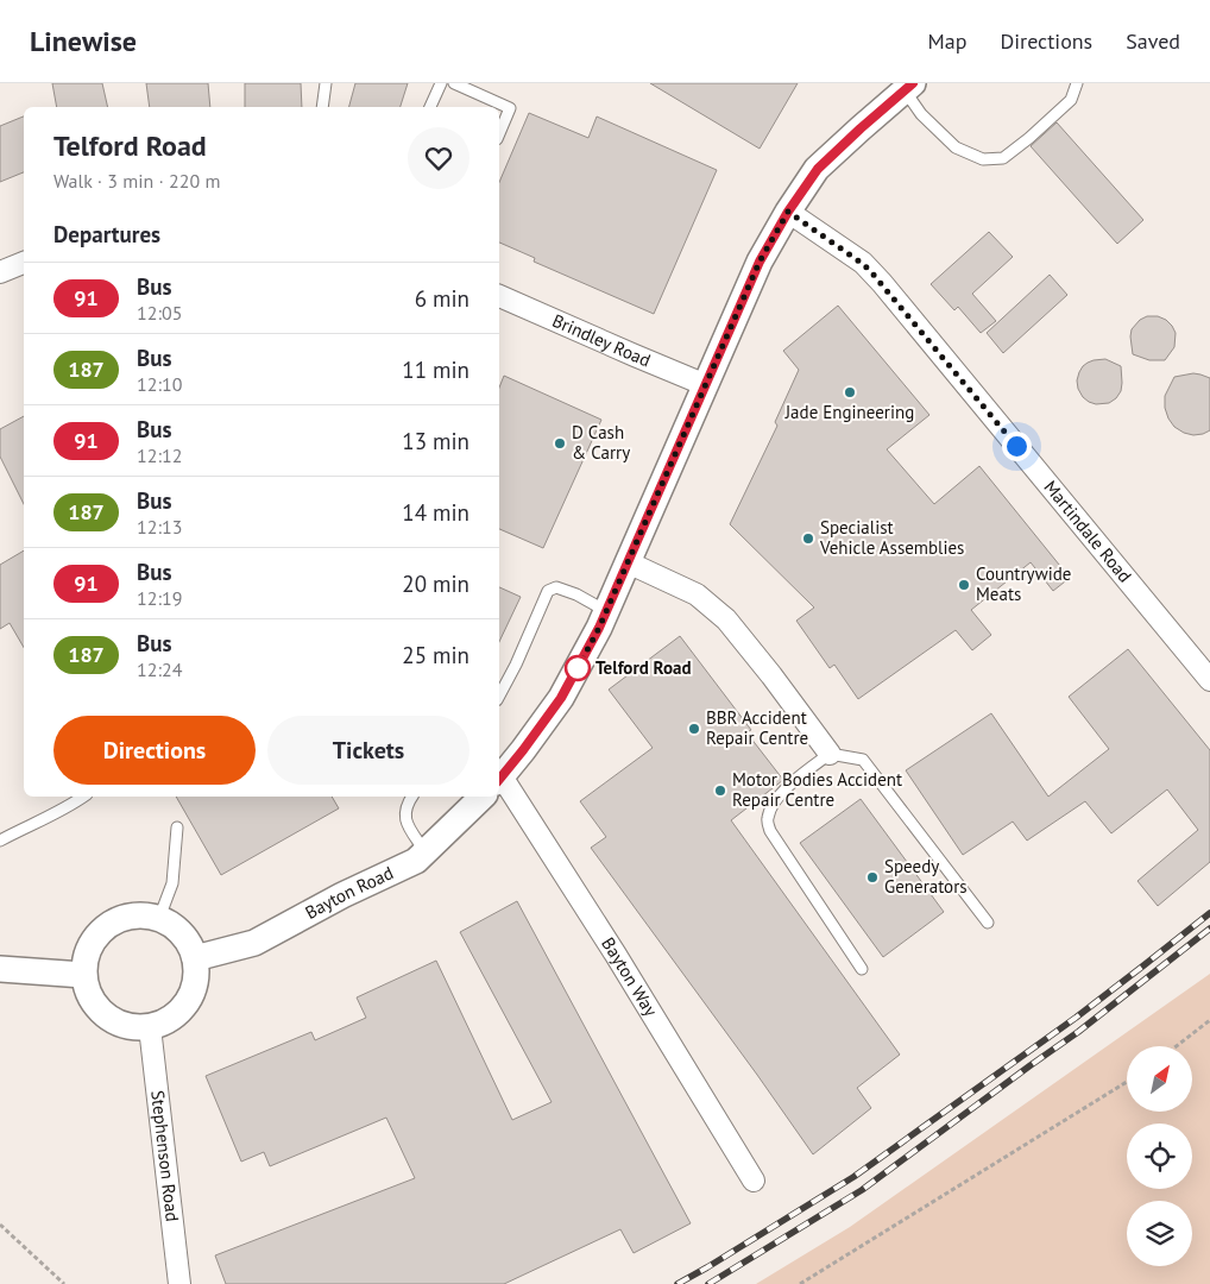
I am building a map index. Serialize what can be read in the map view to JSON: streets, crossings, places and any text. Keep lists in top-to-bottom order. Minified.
{"streets":{"street":["Brindley Road","Martindale Road","Bayton Road","Bayton Way","Stephenson Road"]},"crossings":[["Brindley Road","Bayton Road"],["Martindale Road","Bayton Road"],["Bayton Road","Stephenson Road"]],"places":["Jade Engineering","D Cash & Carry","Specialist Vehicle Assemblies","Countrywide Meats","Telford Road","BBR Accident Repair Centre","Motor Bodies Accident Repair Centre","Speedy Generators"],"lines":["bus line 91"],"north":"top right","page":{"header":"Linewise","nav":["Map","Directions","Saved"],"heading":[["Telford Road","Walk · 3 min · 220 m"],"Departures"],"list":[{"mark":"91","name":"Bus","note":"12:05","value":"6 min"},{"mark":"187","name":"Bus","note":"12:10","value":"11 min"},{"mark":"91","name":"Bus","note":"12:12","value":"13 min"},{"mark":"187","name":"Bus","note":"12:13","value":"14 min"},{"mark":"91","name":"Bus","note":"12:19","value":"20 min"},{"mark":"187","name":"Bus","note":"12:24","value":"25 min"}],"buttons":["Directions","Tickets"]}}
